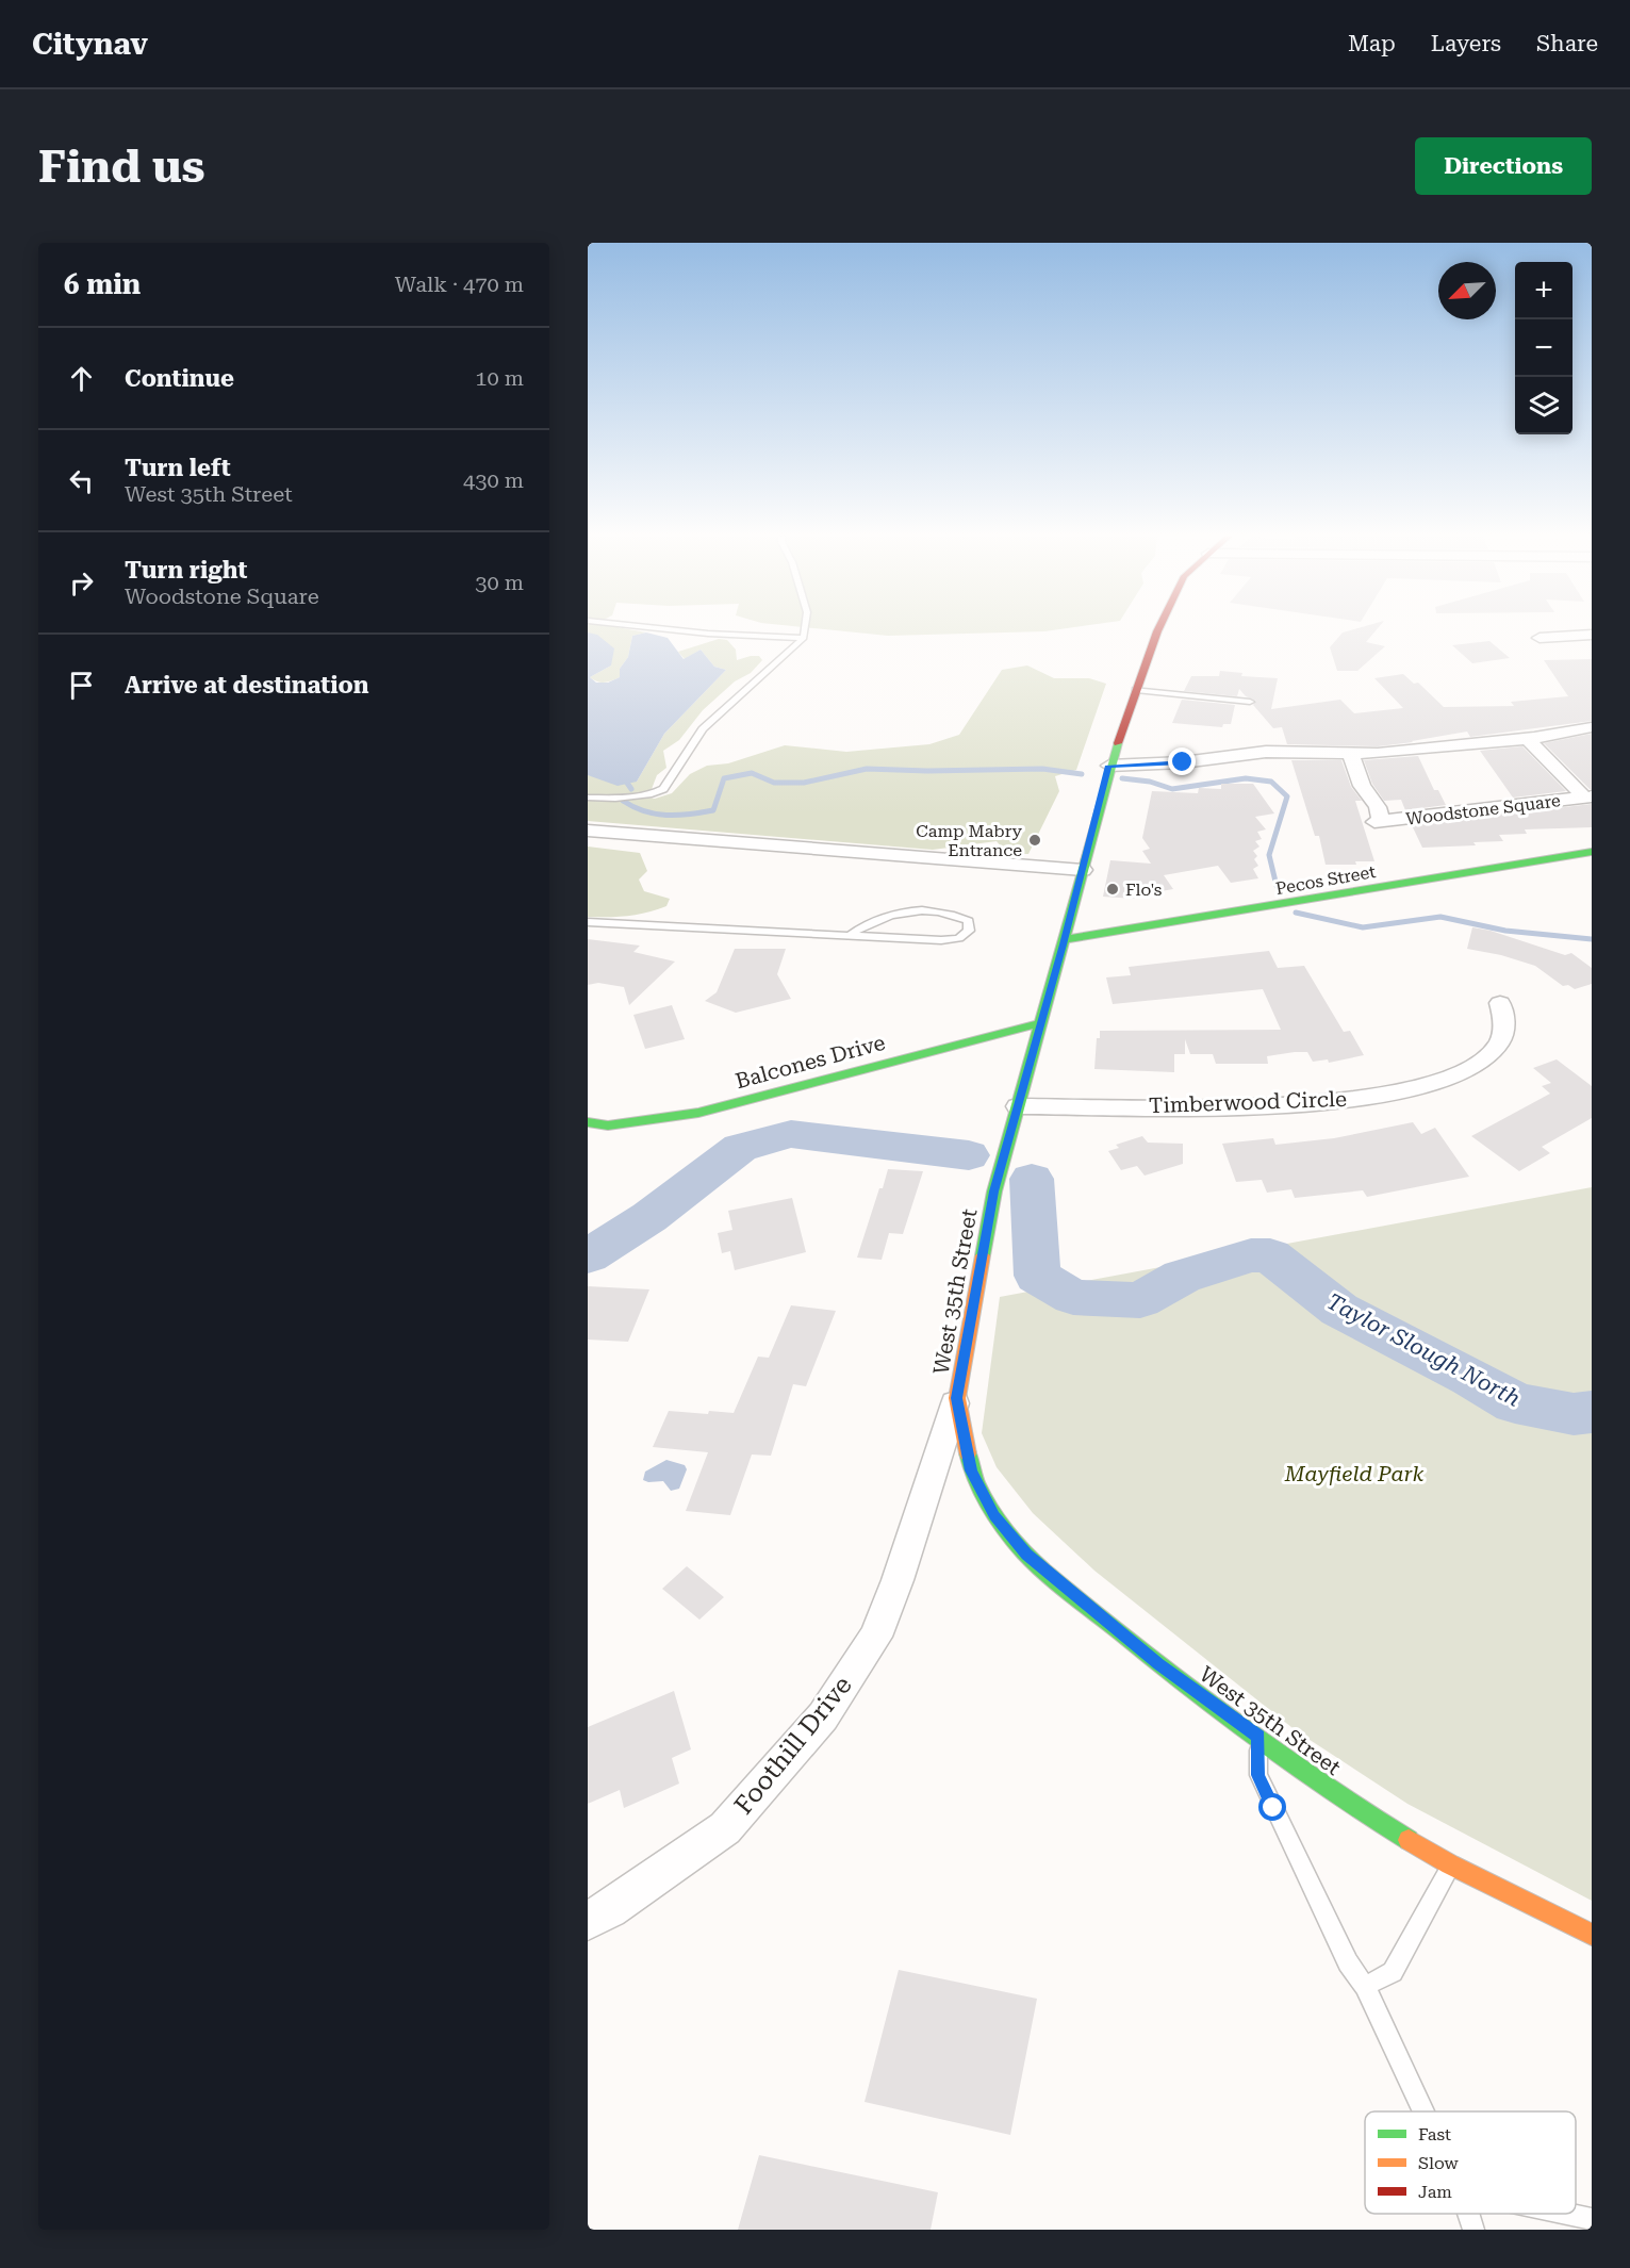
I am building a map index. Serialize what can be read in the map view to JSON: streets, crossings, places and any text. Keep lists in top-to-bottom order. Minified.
{"streets":{"street":["Woodstone Square","Pecos Street","Balcones Drive","Timberwood Circle","West 35th Street","Foothill Drive"]},"crossings":[["Pecos Street","West 35th Street"],["Balcones Drive","West 35th Street"],["Timberwood Circle","West 35th Street"],["West 35th Street","Foothill Drive"]],"water":["Taylor Slough North"],"parks":["Mayfield Park"],"places":["Camp Mabry Entrance","Flo's"],"legend":["Fast","Slow","Jam"],"north":"bottom left","page":{"header":"Citynav","nav":["Map","Layers","Share"],"buttons":"Directions","title":"Find us","heading":["6 min","Walk · 470 m"],"map_buttons":["+","−"],"list":[["Continue","10 m"],["Turn left","West 35th Street","430 m"],["Turn right","Woodstone Square","30 m"],"Arrive at destination"]}}
